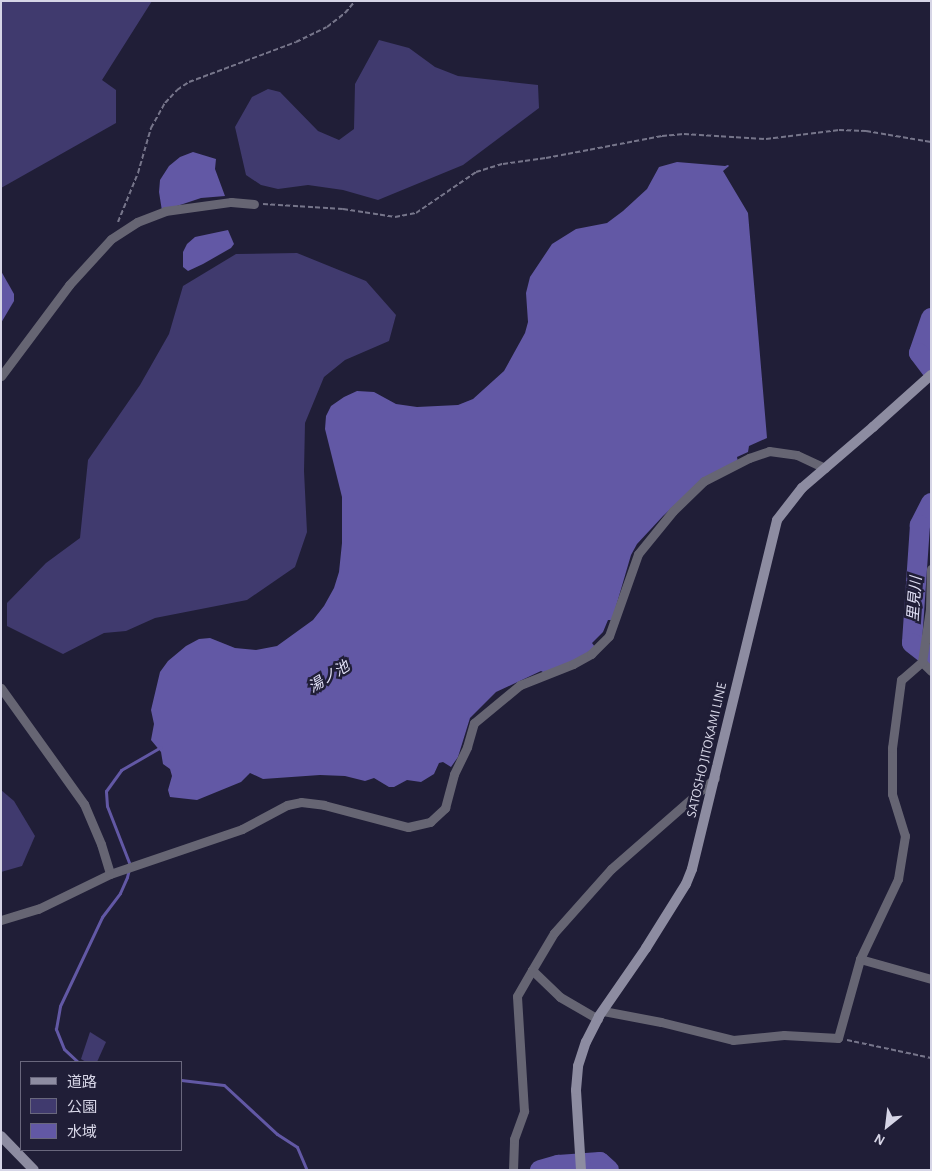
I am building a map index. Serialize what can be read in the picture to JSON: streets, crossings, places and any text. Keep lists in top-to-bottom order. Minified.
{"streets":{"main road":["SATOSHO JITOKAMI LINE"]},"water":["里見川","湯ノ池"],"legend":["道路","公園","水域"],"north":"bottom left"}
